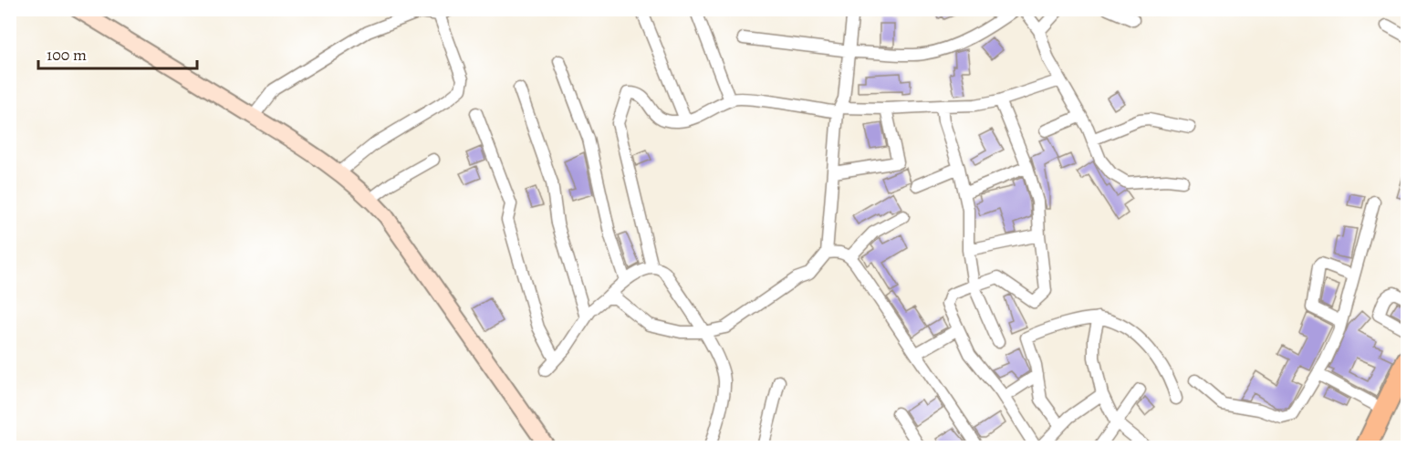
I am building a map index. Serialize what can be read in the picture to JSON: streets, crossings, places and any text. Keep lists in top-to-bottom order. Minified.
{"scale_bar":"100 m"}
